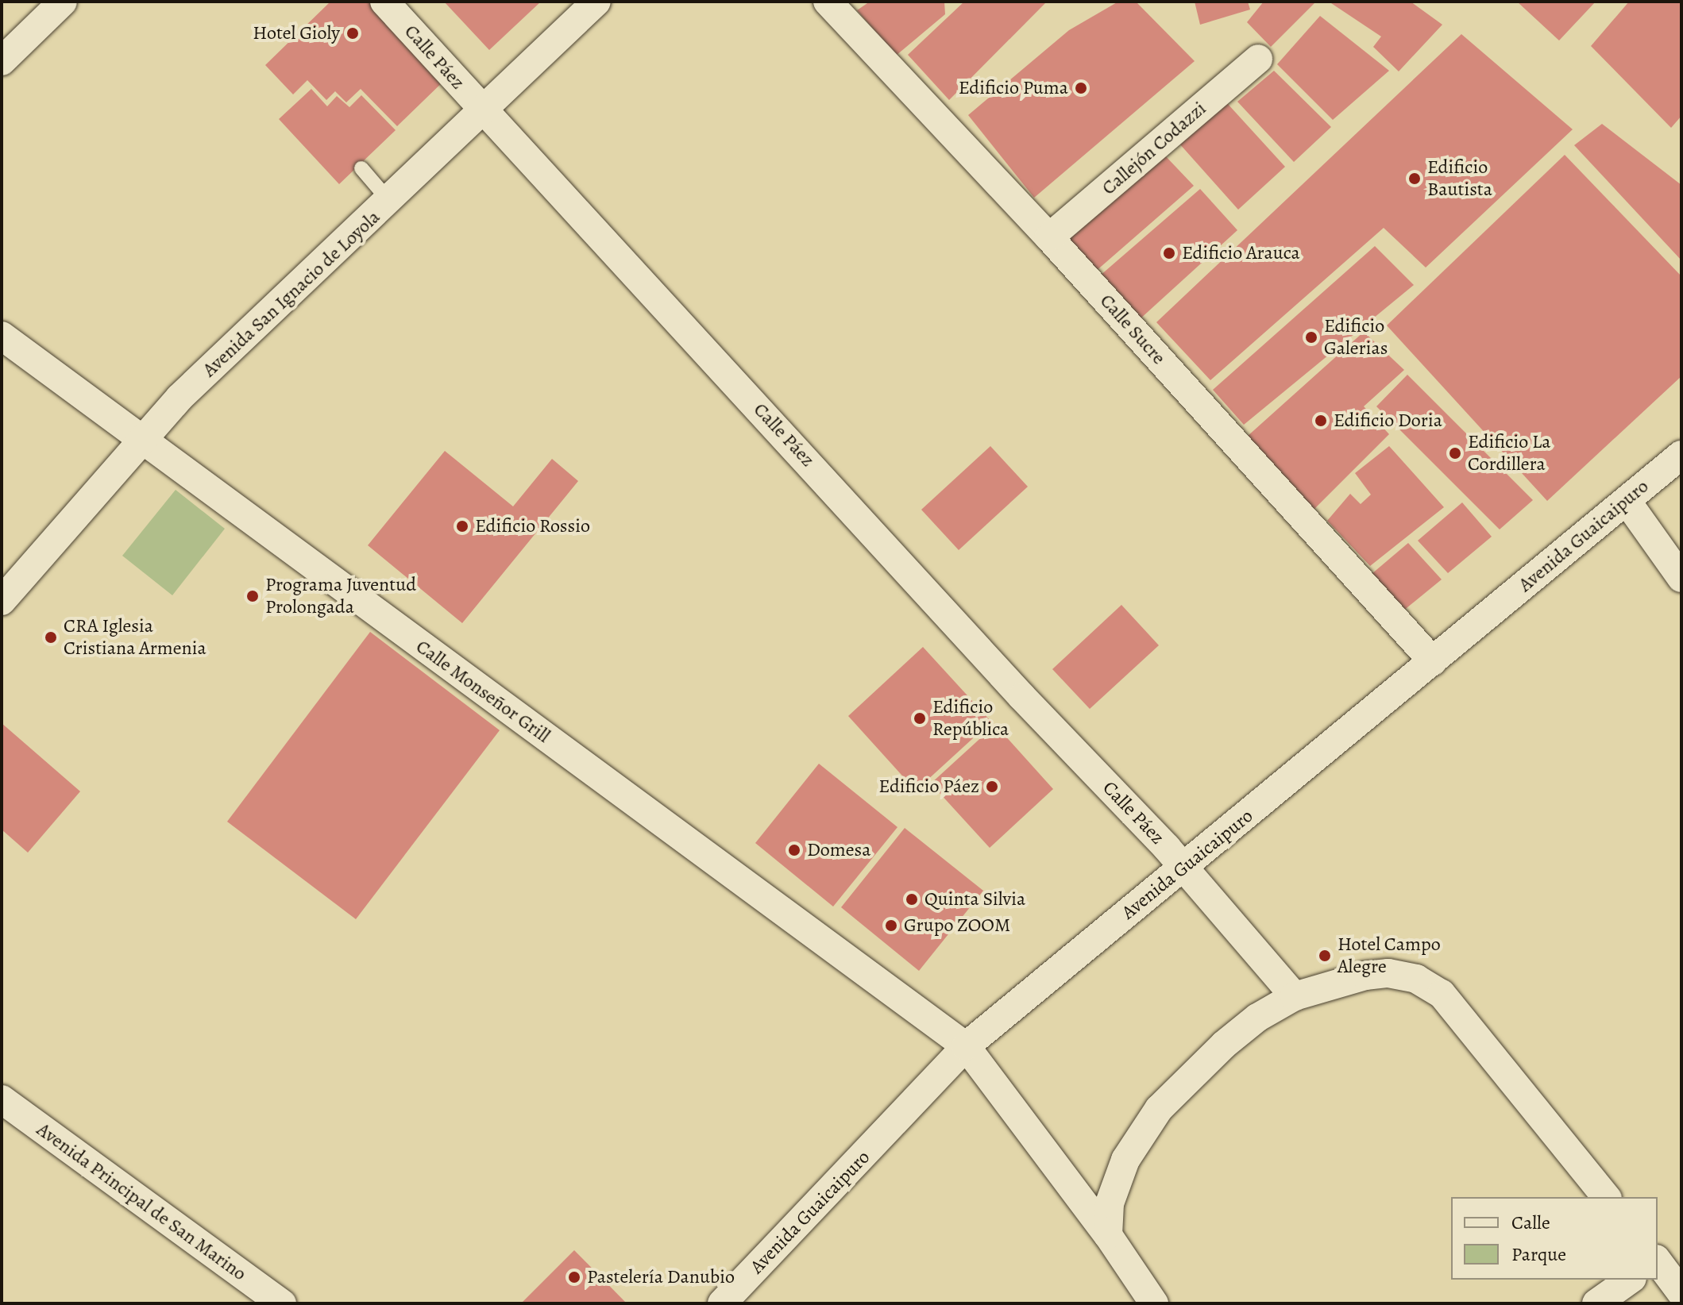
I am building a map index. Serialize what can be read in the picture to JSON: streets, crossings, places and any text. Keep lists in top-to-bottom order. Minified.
{"streets":{"street":["Calle Páez","Callejón Codazzi","Avenida San Ignacio de Loyola","Calle Sucre","Avenida Guaicaipuro","Calle Monseñor Grill","Avenida Principal de San Marino"]},"crossings":[["Calle Páez","Avenida San Ignacio de Loyola"],["Calle Páez","Avenida Guaicaipuro"],["Callejón Codazzi","Calle Sucre"],["Avenida San Ignacio de Loyola","Calle Monseñor Grill"],["Calle Sucre","Avenida Guaicaipuro"],["Avenida Guaicaipuro","Calle Monseñor Grill"]],"places":["Hotel Gioly","Edificio Puma","Edificio Bautista","Edificio Arauca","Edificio Galerias","Edificio Doria","Edificio La Cordillera","Edificio Rossio","Programa Juventud Prolongada","CRA Iglesia Cristiana Armenia","Edificio República","Edificio Páez","Domesa","Quinta Silvia","Grupo ZOOM","Hotel Campo Alegre","Pastelería Danubio"],"legend":["Calle","Parque"]}
